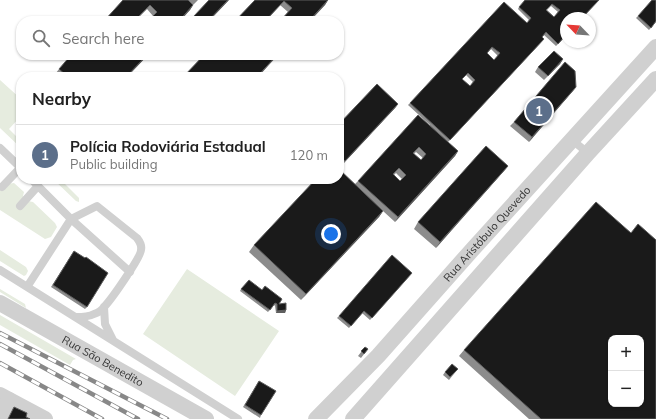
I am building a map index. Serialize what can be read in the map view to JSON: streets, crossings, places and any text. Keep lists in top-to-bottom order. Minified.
{"streets":{"street":["Rua Aristóbulo Quevedo","Rua São Benedito"]},"north":"top left","page":{"search":"Search here","heading":"Nearby","pins":"1","list":[{"mark":"1","name":"Polícia Rodoviária Estadual","note":"Public building","value":"120 m"}],"map_buttons":["+","−"]}}
